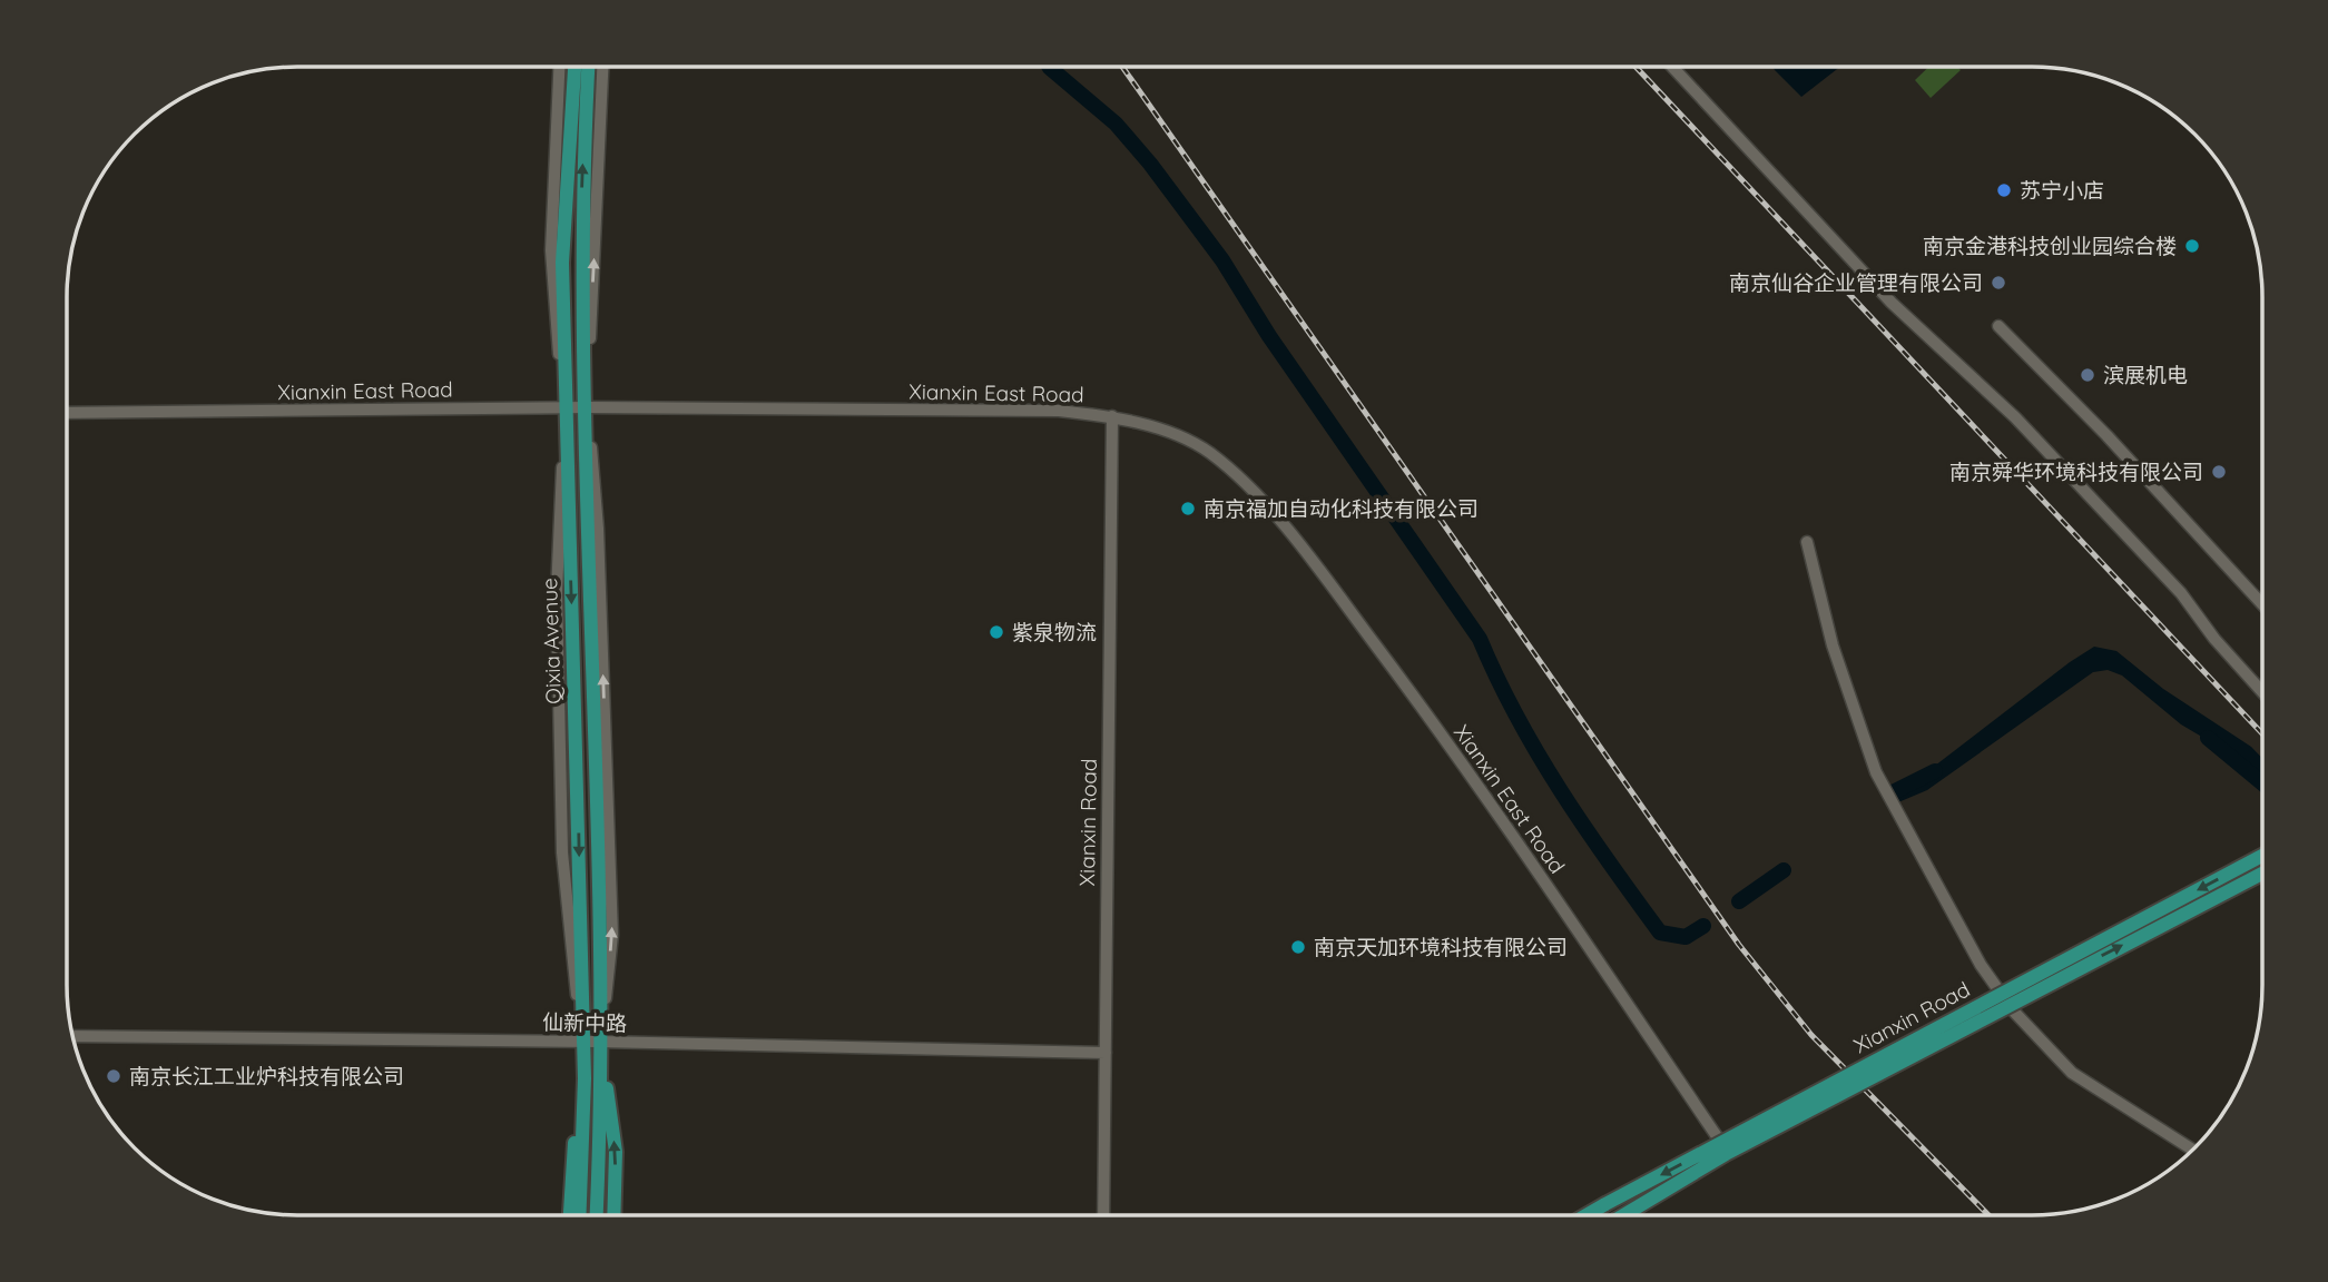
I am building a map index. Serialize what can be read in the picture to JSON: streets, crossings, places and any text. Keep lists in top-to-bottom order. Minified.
{"streets":{"main road":["Qixia Avenue","Xianxin Road"],"street":["Xianxin East Road","仙新中路"]},"crossings":[["Xianxin East Road","Qixia Avenue"],["Xianxin East Road","Xianxin Road"],["Qixia Avenue","仙新中路"],["Xianxin Road","仙新中路"]],"places":["苏宁小店","南京金港科技创业园综合楼","南京仙谷企业管理有限公司","滨展机电","南京舜华环境科技有限公司","南京福加自动化科技有限公司","紫泉物流","南京天加环境科技有限公司","南京长江工业炉科技有限公司"]}
